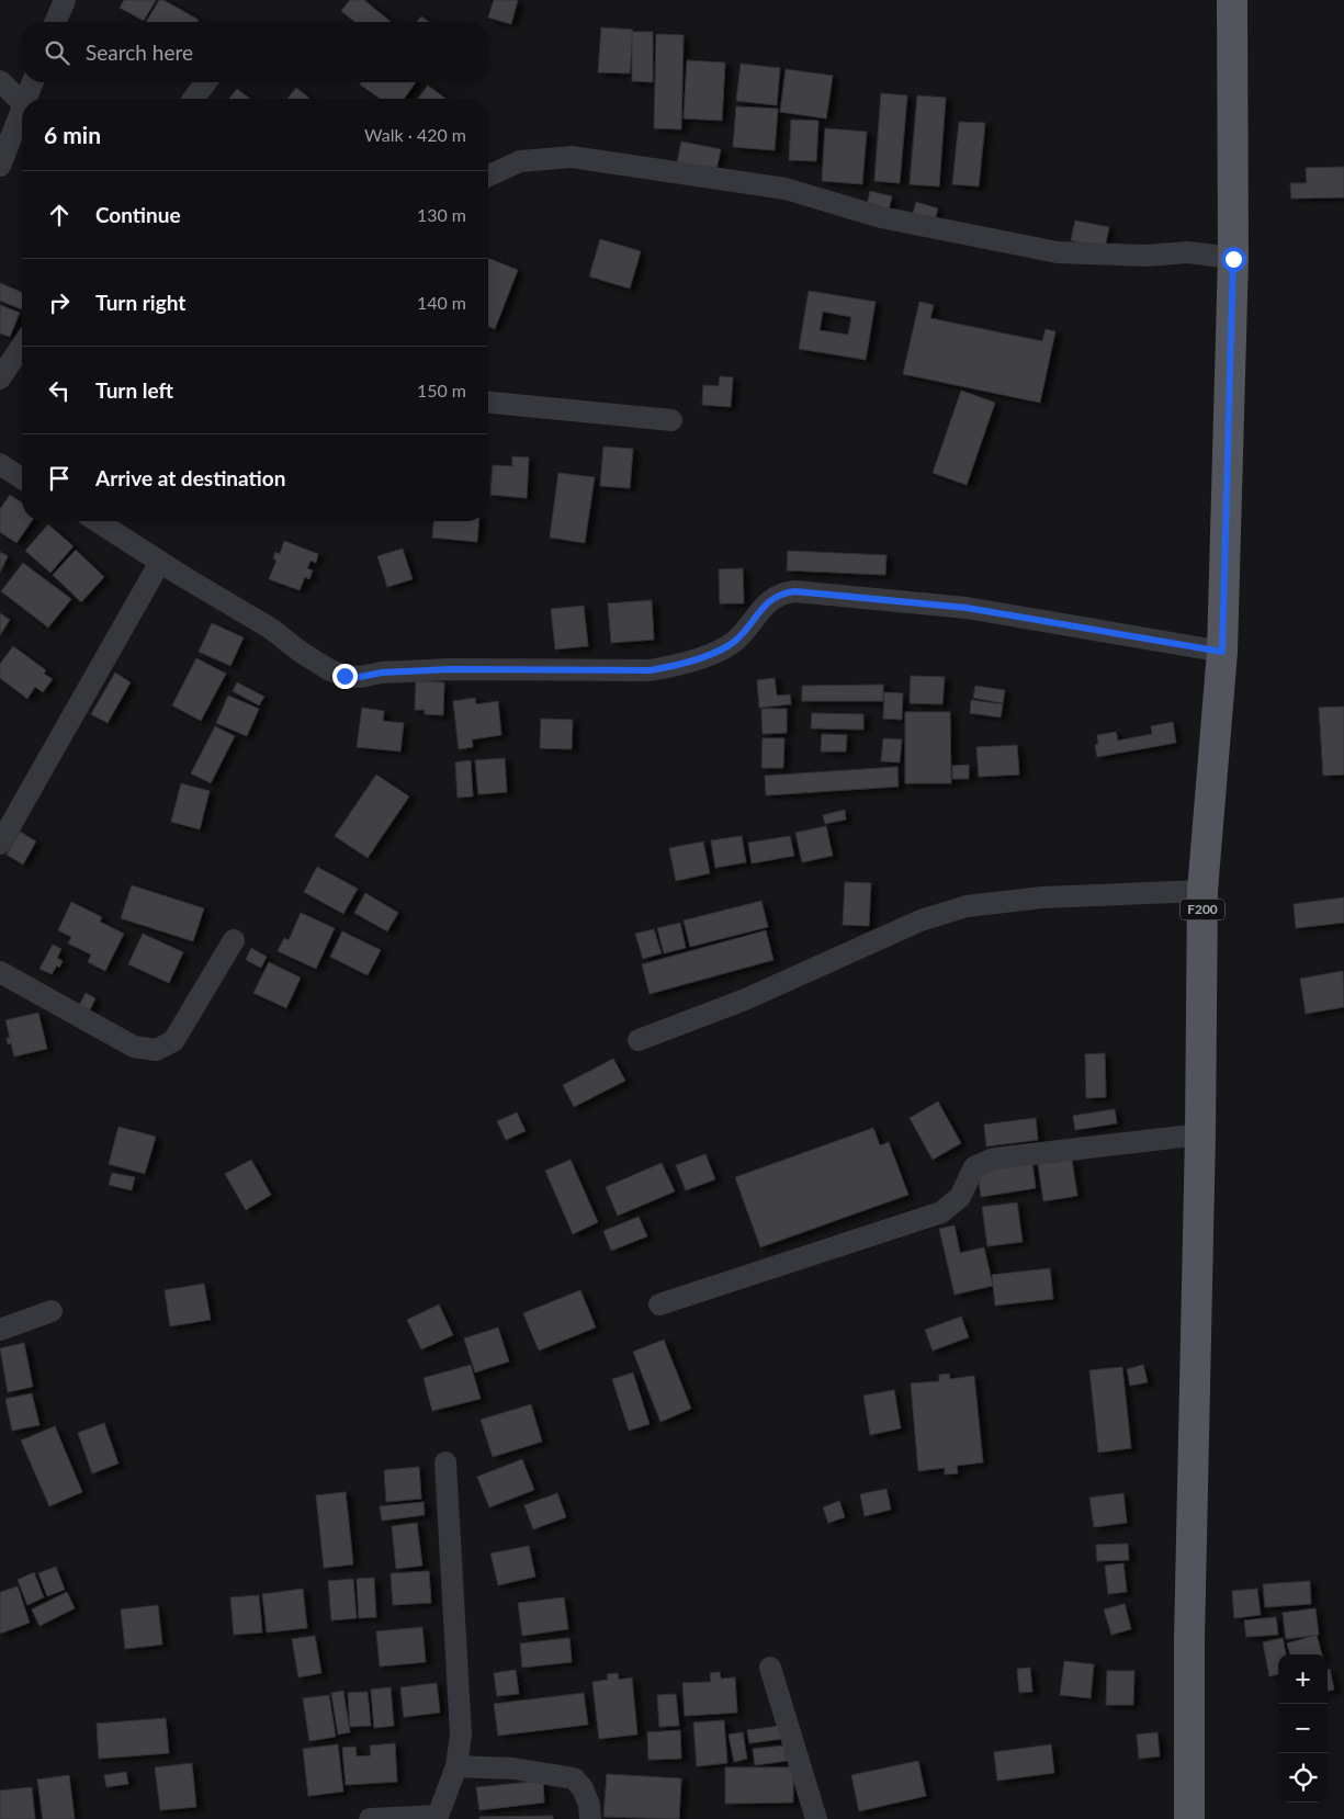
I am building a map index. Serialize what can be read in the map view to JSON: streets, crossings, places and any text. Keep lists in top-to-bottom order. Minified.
{"streets":{"main road":["F200"]},"page":{"search":"Search here","heading":["6 min","Walk · 420 m"],"list":[["Continue","130 m"],["Turn right","140 m"],["Turn left","150 m"],"Arrive at destination"],"map_buttons":["+","−"]}}
